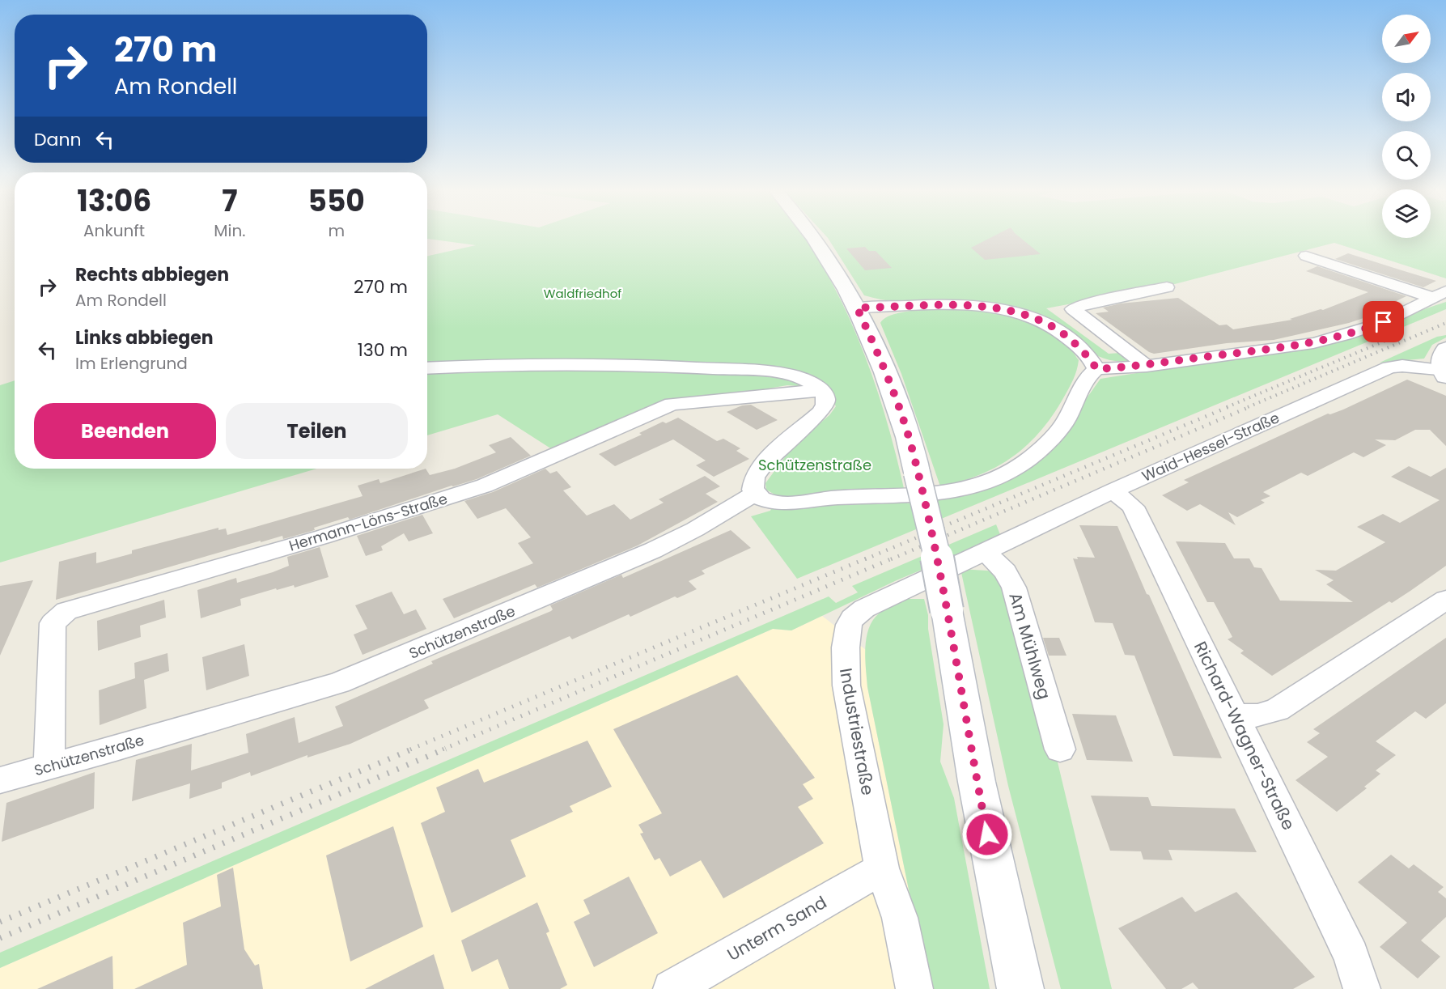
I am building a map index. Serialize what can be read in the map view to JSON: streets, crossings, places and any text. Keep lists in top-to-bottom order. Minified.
{"streets":{"street":["Waid-Hessel-Straße","Hermann-Löns-Straße","Schützenstraße","Am Mühlweg","Industriestraße","Richard-Wagner-Straße","Unterm Sand"]},"crossings":[["Waid-Hessel-Straße","Am Mühlweg"],["Waid-Hessel-Straße","Industriestraße"],["Waid-Hessel-Straße","Richard-Wagner-Straße"],["Hermann-Löns-Straße","Schützenstraße"],["Am Mühlweg","Industriestraße"],["Industriestraße","Unterm Sand"]],"parks":["Waldfriedhof","Schützenstraße"],"north":"top right","page":{"turn":["270 m","Am Rondell"],"then":"Dann","eta":["13:06","Ankunft","7","Min.","550","m"],"list":[{"name":"Rechts abbiegen","note":"Am Rondell","value":"270 m"},{"name":"Links abbiegen","note":"Im Erlengrund","value":"130 m"}],"buttons":["Beenden","Teilen"]}}
